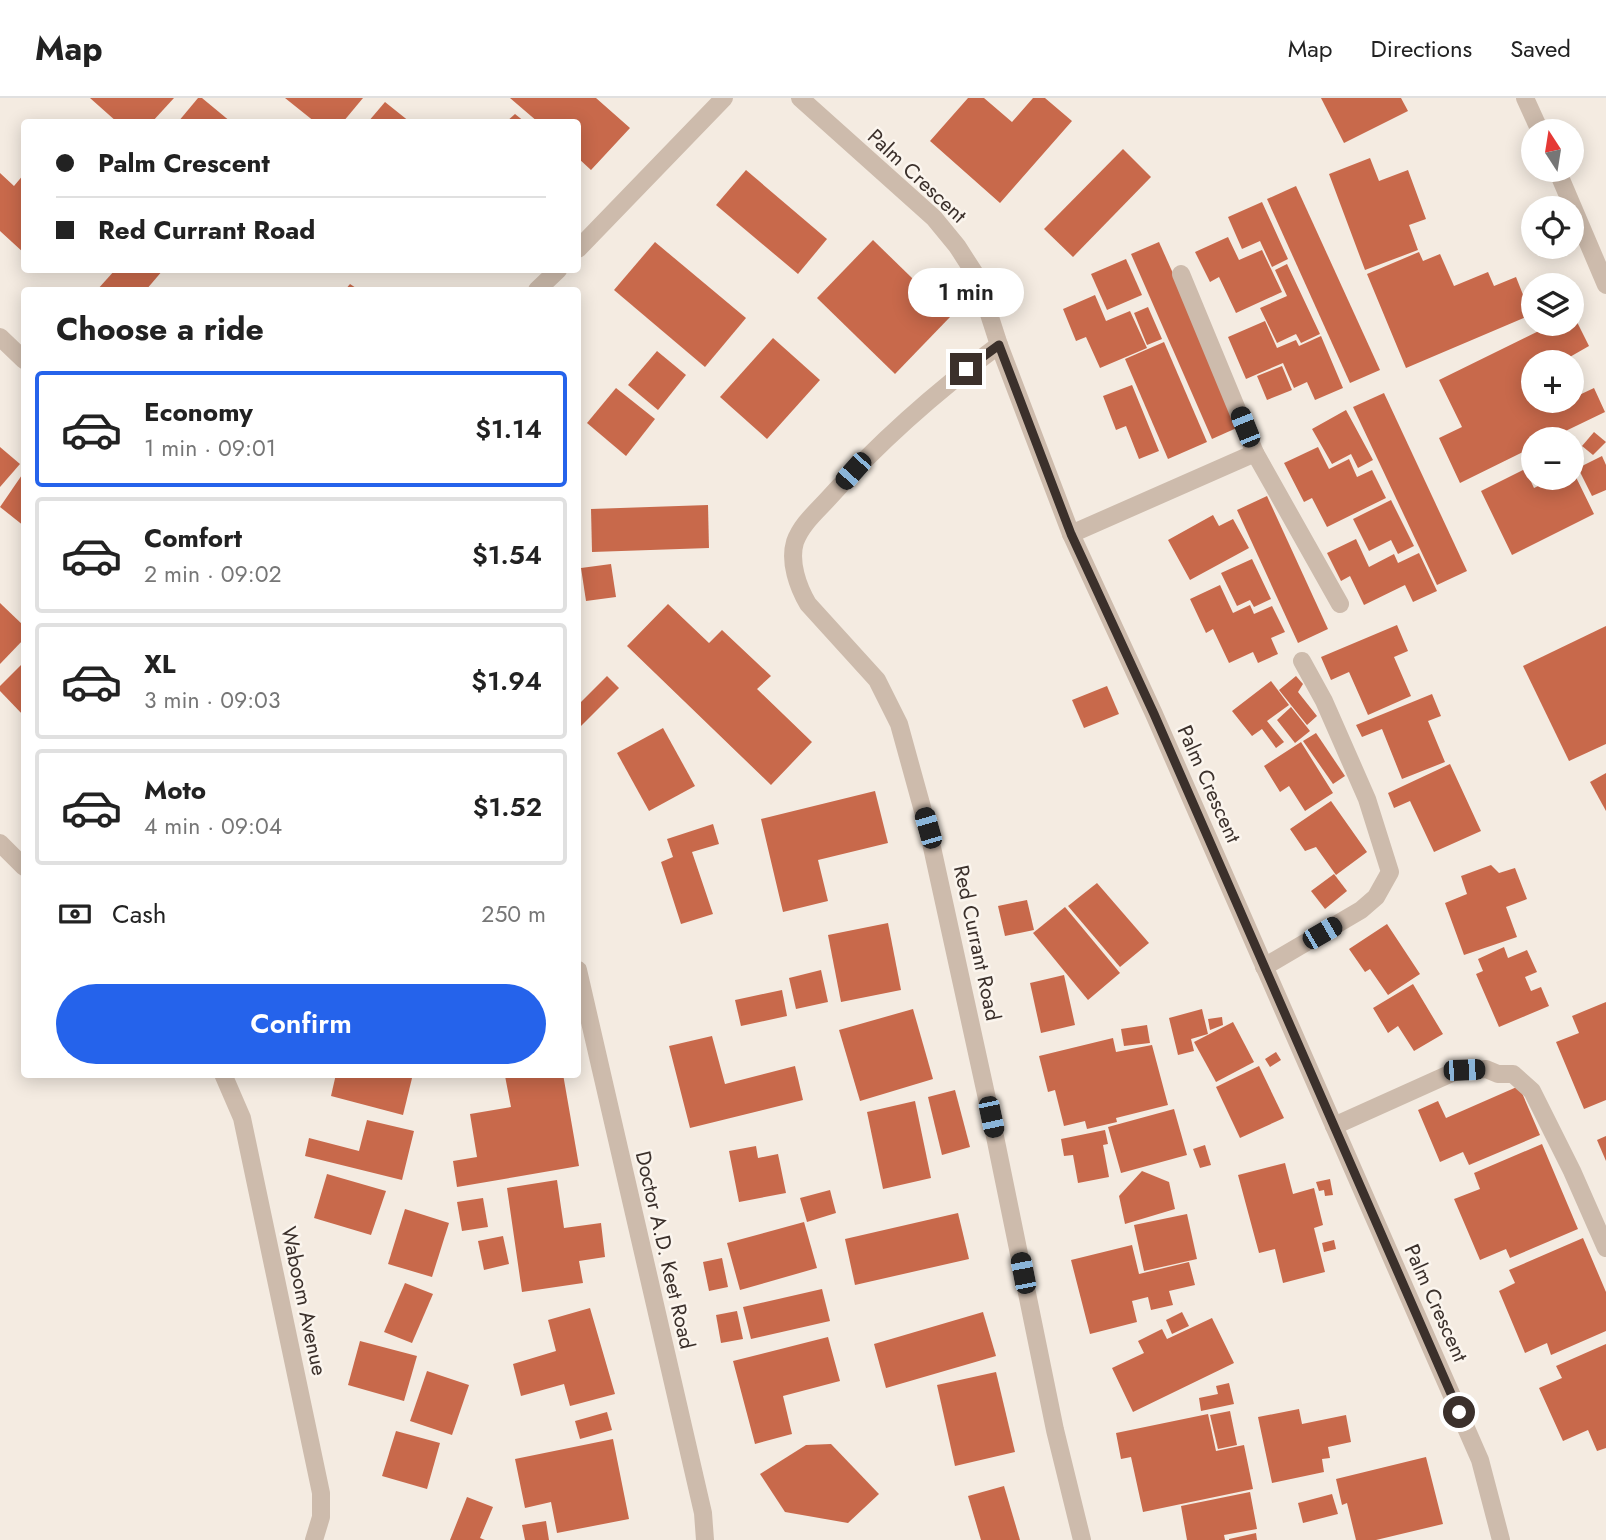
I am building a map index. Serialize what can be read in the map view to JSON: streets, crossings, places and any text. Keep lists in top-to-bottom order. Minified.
{"streets":{"street":["Palm Crescent","Red Currant Road","Doctor A.D. Keet Road","Waboom Avenue"]},"crossings":[["Palm Crescent","Red Currant Road"]],"north":"top","page":{"header":"Map","nav":["Map","Directions","Saved"],"map_buttons":["+","−"],"banner":["Palm Crescent","Red Currant Road"],"bubble":"1 min","heading":"Choose a ride","list":[{"name":"Economy","note":"1 min · 09:01","value":"$1.14"},{"name":"Comfort","note":"2 min · 09:02","value":"$1.54"},{"name":"XL","note":"3 min · 09:03","value":"$1.94"},{"name":"Moto","note":"4 min · 09:04","value":"$1.52"}],"pay":["Cash","250 m"],"buttons":"Confirm"}}
